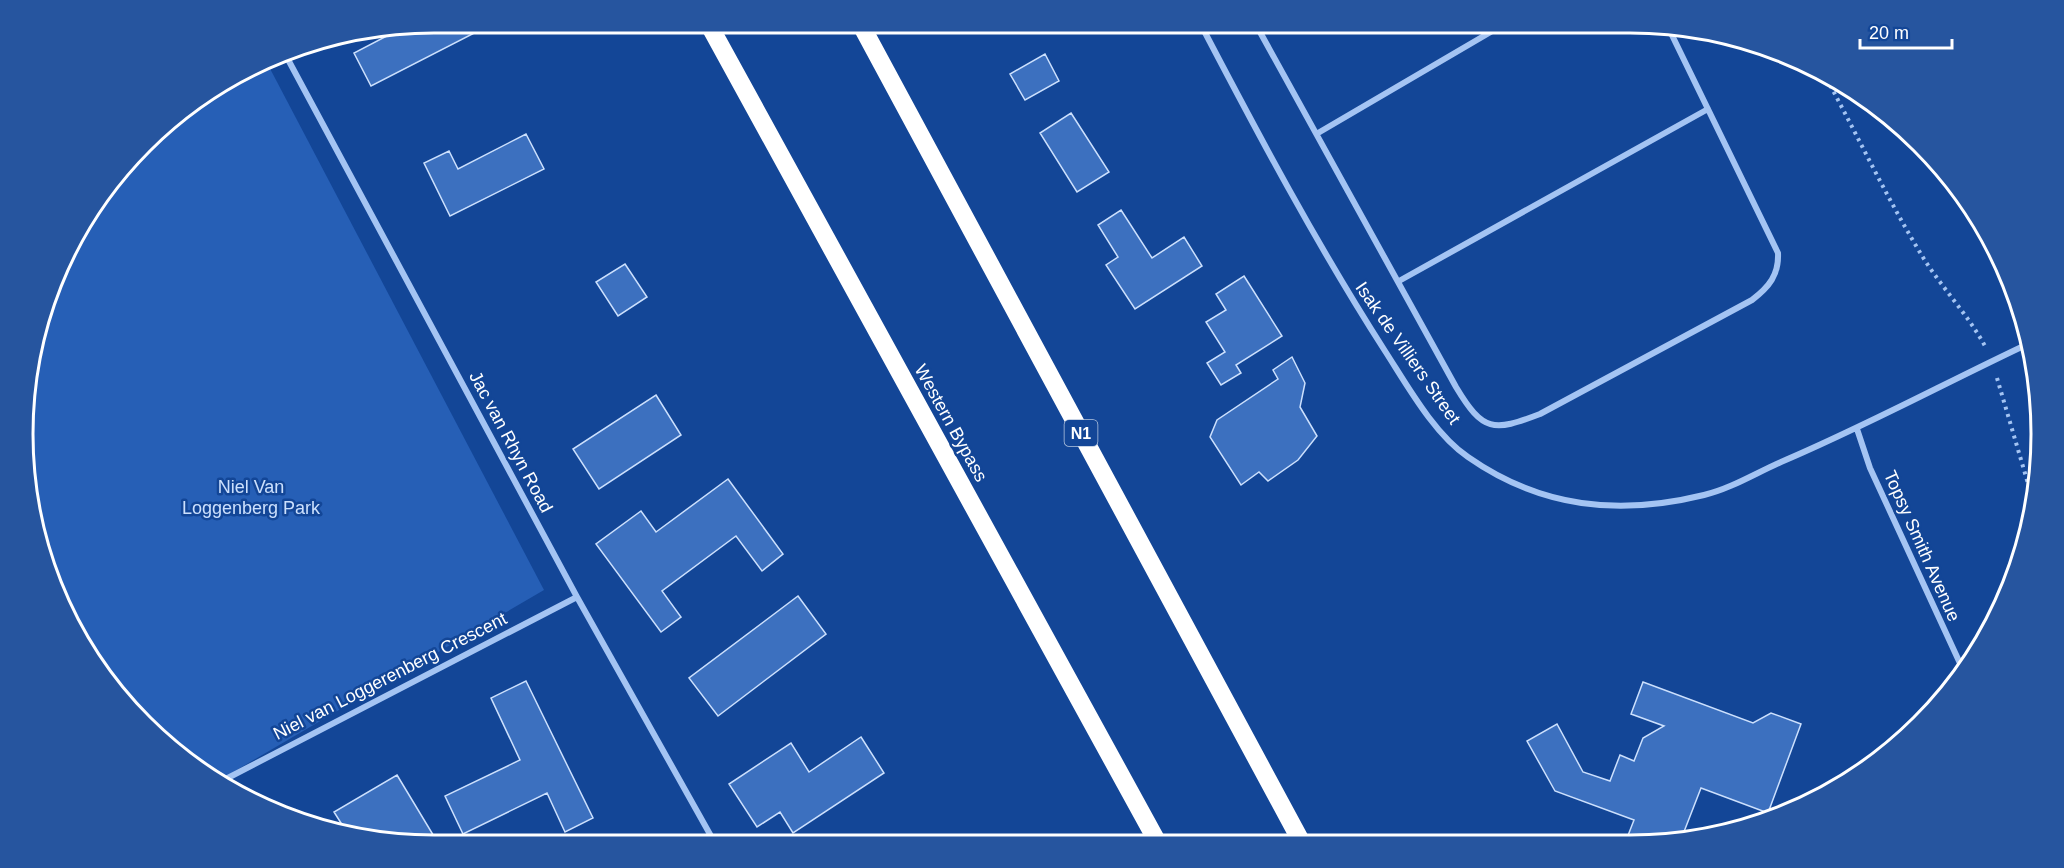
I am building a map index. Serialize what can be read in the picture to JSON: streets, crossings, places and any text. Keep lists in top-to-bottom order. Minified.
{"streets":{"highway":["Western Bypass","N1"],"street":["Isak de Villiers Street","Jac van Rhyn Road","Topsy Smith Avenue","Niel van Loggerenberg Crescent"]},"crossings":[["Isak de Villiers Street","Topsy Smith Avenue"],["Jac van Rhyn Road","Niel van Loggerenberg Crescent"]],"parks":["Niel Van Loggenberg Park"],"scale_bar":"20 m"}
